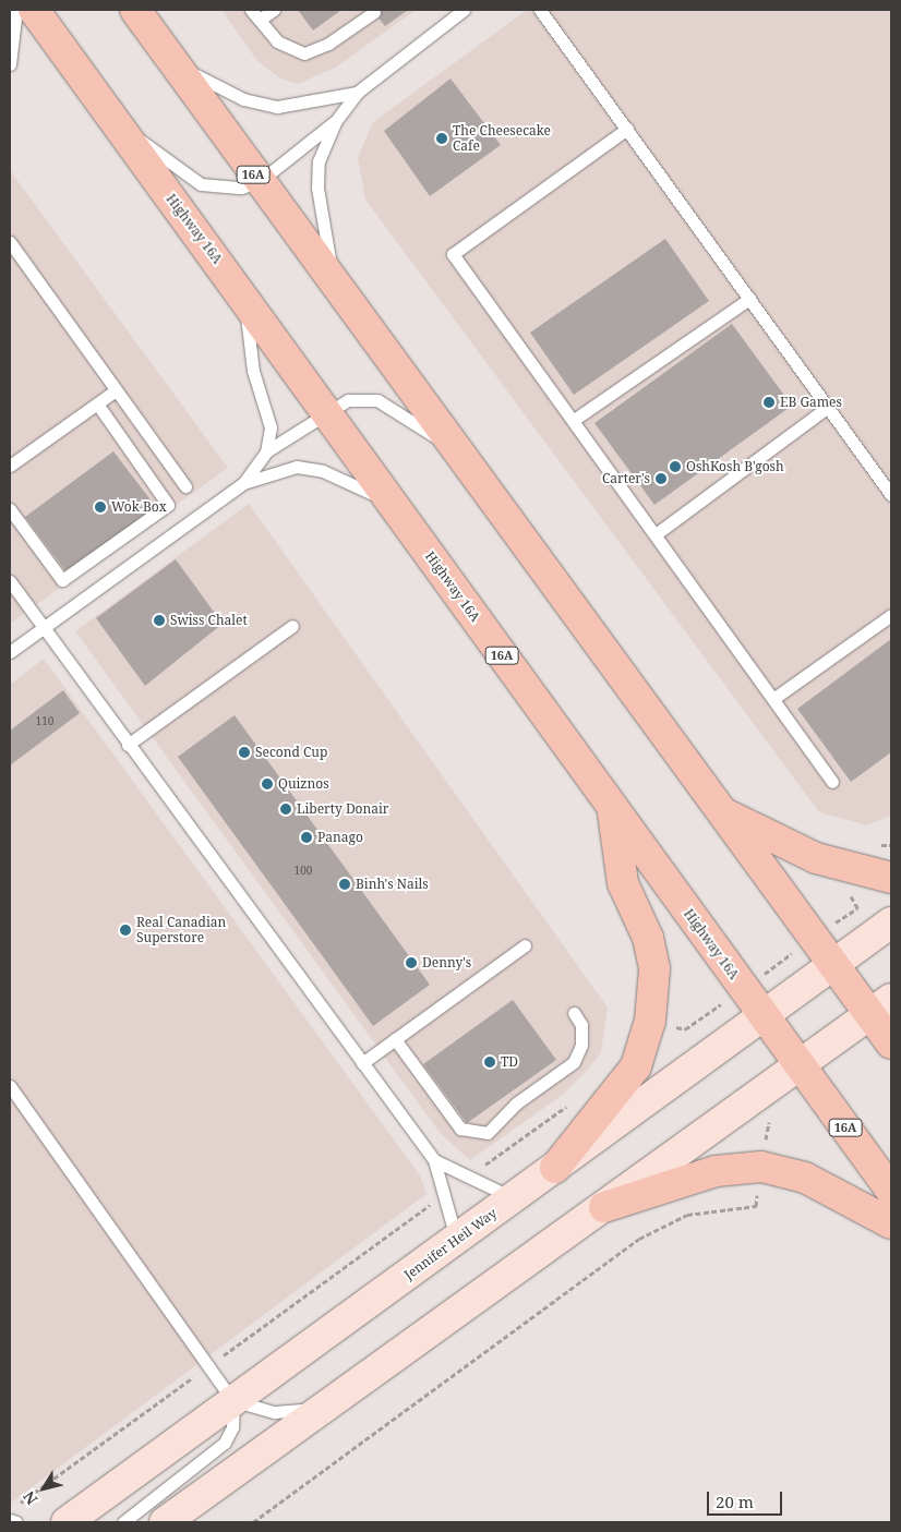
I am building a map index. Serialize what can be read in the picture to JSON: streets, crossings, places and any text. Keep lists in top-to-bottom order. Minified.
{"streets":{"main road":["16A","Highway 16A","Jennifer Heil Way"]},"crossings":[["16A","Jennifer Heil Way"],["Highway 16A","Jennifer Heil Way"]],"places":["The Cheesecake Cafe","EB Games","OshKosh B'gosh","Carter's","Wok Box","Swiss Chalet","Second Cup","Quiznos","Liberty Donair","Panago","Binh's Nails","Real Canadian Superstore","Denny's","TD"],"house_numbers":["110","100"],"scale_bar":"20 m","north":"bottom left"}
